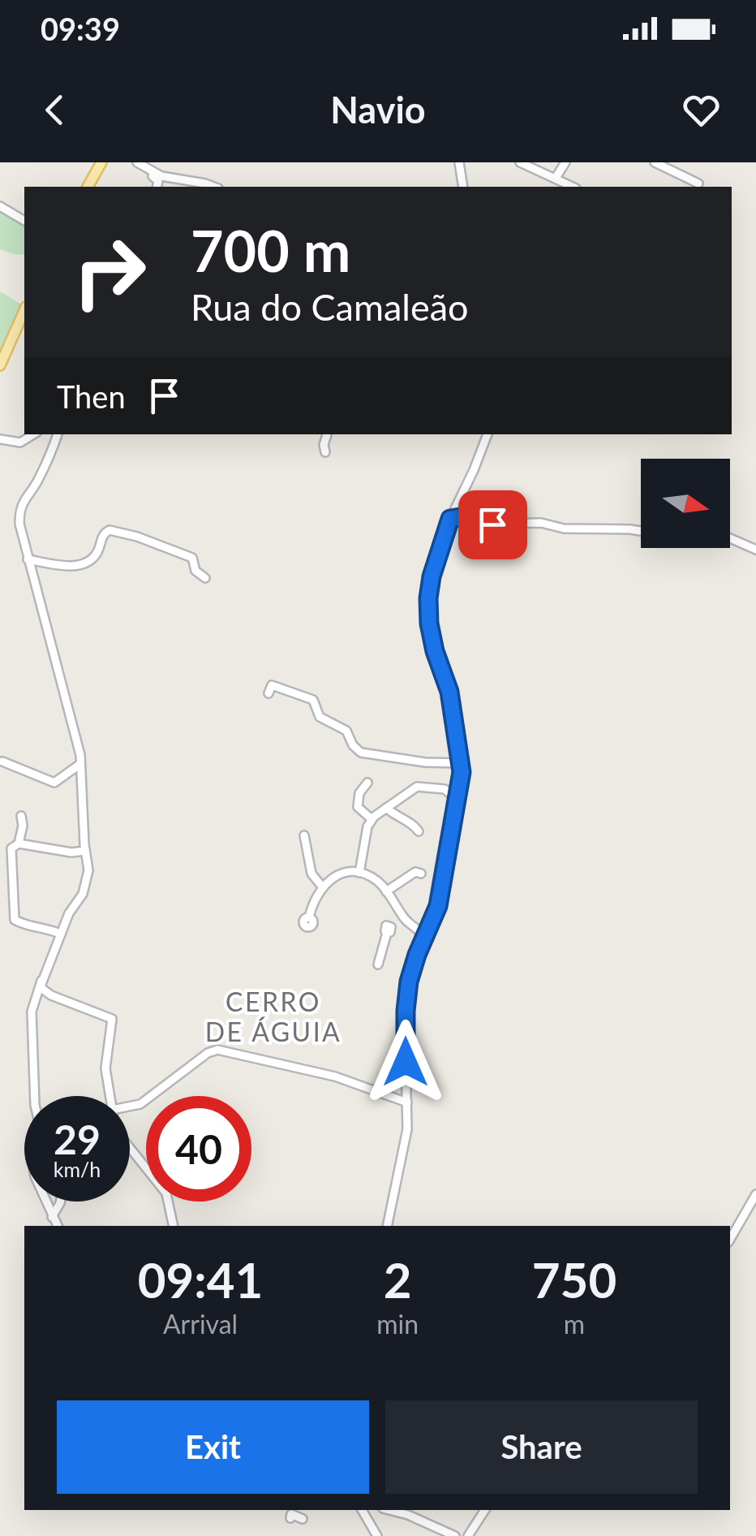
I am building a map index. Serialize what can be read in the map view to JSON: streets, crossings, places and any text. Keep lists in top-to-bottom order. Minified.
{"districts":["CERRO DE ÁGUIA"],"north":"right","page":{"status":"09:39","header":"Navio","turn":["700 m","Rua do Camaleão"],"then":"Then","speed":"29 km/h","limit":"40","eta":["09:41","Arrival","2","min","750","m"],"buttons":["Exit","Share"]}}
